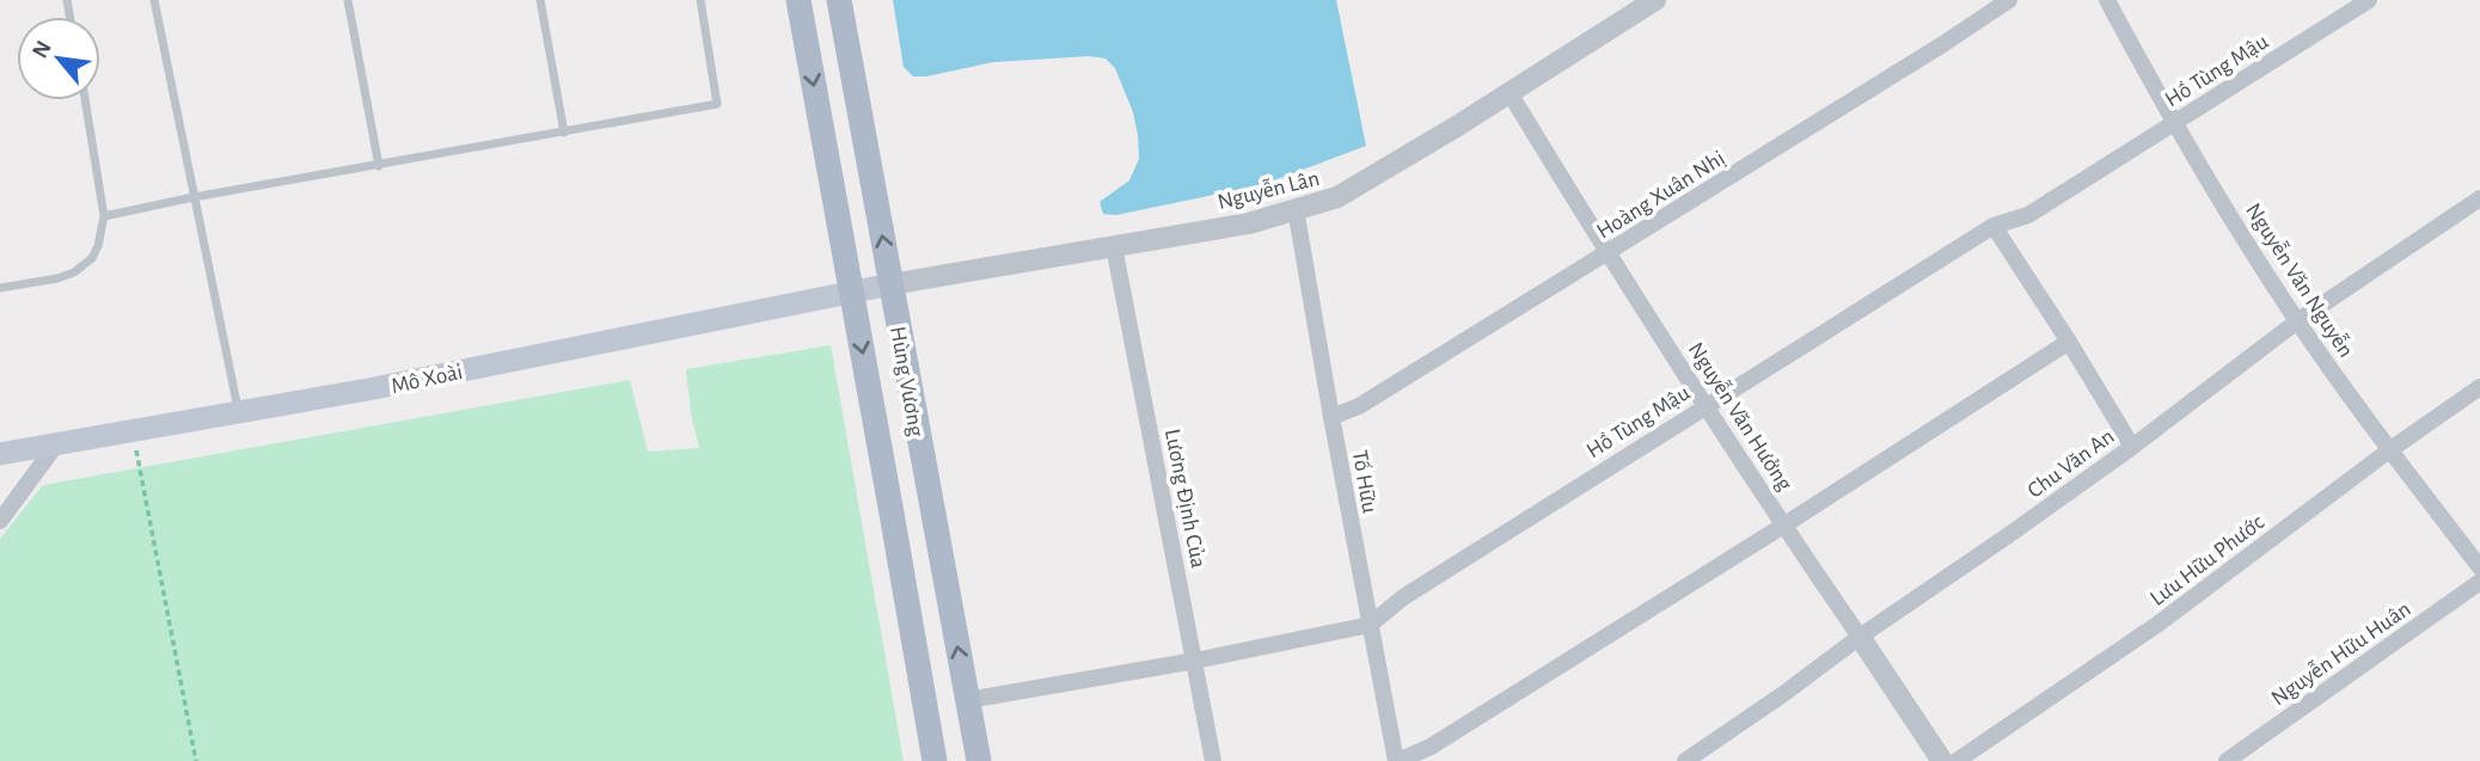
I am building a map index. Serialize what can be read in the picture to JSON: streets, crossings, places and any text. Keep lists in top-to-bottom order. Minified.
{"streets":{"main road":["Mô Xoài","Hùng Vương"],"street":["Hồ Tùng Mậu","Nguyễn Lân","Hoàng Xuân Nhị","Nguyễn Văn Nguyễn","Nguyễn Văn Hưởng","Chu Văn An","Tố Hữu","Lương Định Của","Lưu Hữu Phước","Nguyễn Hữu Huân"]},"crossings":[["Hồ Tùng Mậu","Nguyễn Văn Nguyễn"],["Hồ Tùng Mậu","Hùng Vương"],["Hồ Tùng Mậu","Nguyễn Văn Hưởng"],["Hồ Tùng Mậu","Tố Hữu"],["Hồ Tùng Mậu","Lương Định Của"],["Nguyễn Lân","Mô Xoài"],["Nguyễn Lân","Hùng Vương"],["Nguyễn Lân","Nguyễn Văn Hưởng"],["Nguyễn Lân","Tố Hữu"],["Nguyễn Lân","Lương Định Của"],["Hoàng Xuân Nhị","Nguyễn Văn Hưởng"],["Hoàng Xuân Nhị","Tố Hữu"],["Nguyễn Văn Nguyễn","Chu Văn An"],["Nguyễn Văn Nguyễn","Lưu Hữu Phước"],["Mô Xoài","Hùng Vương"],["Nguyễn Văn Hưởng","Chu Văn An"]],"north":"top left"}
